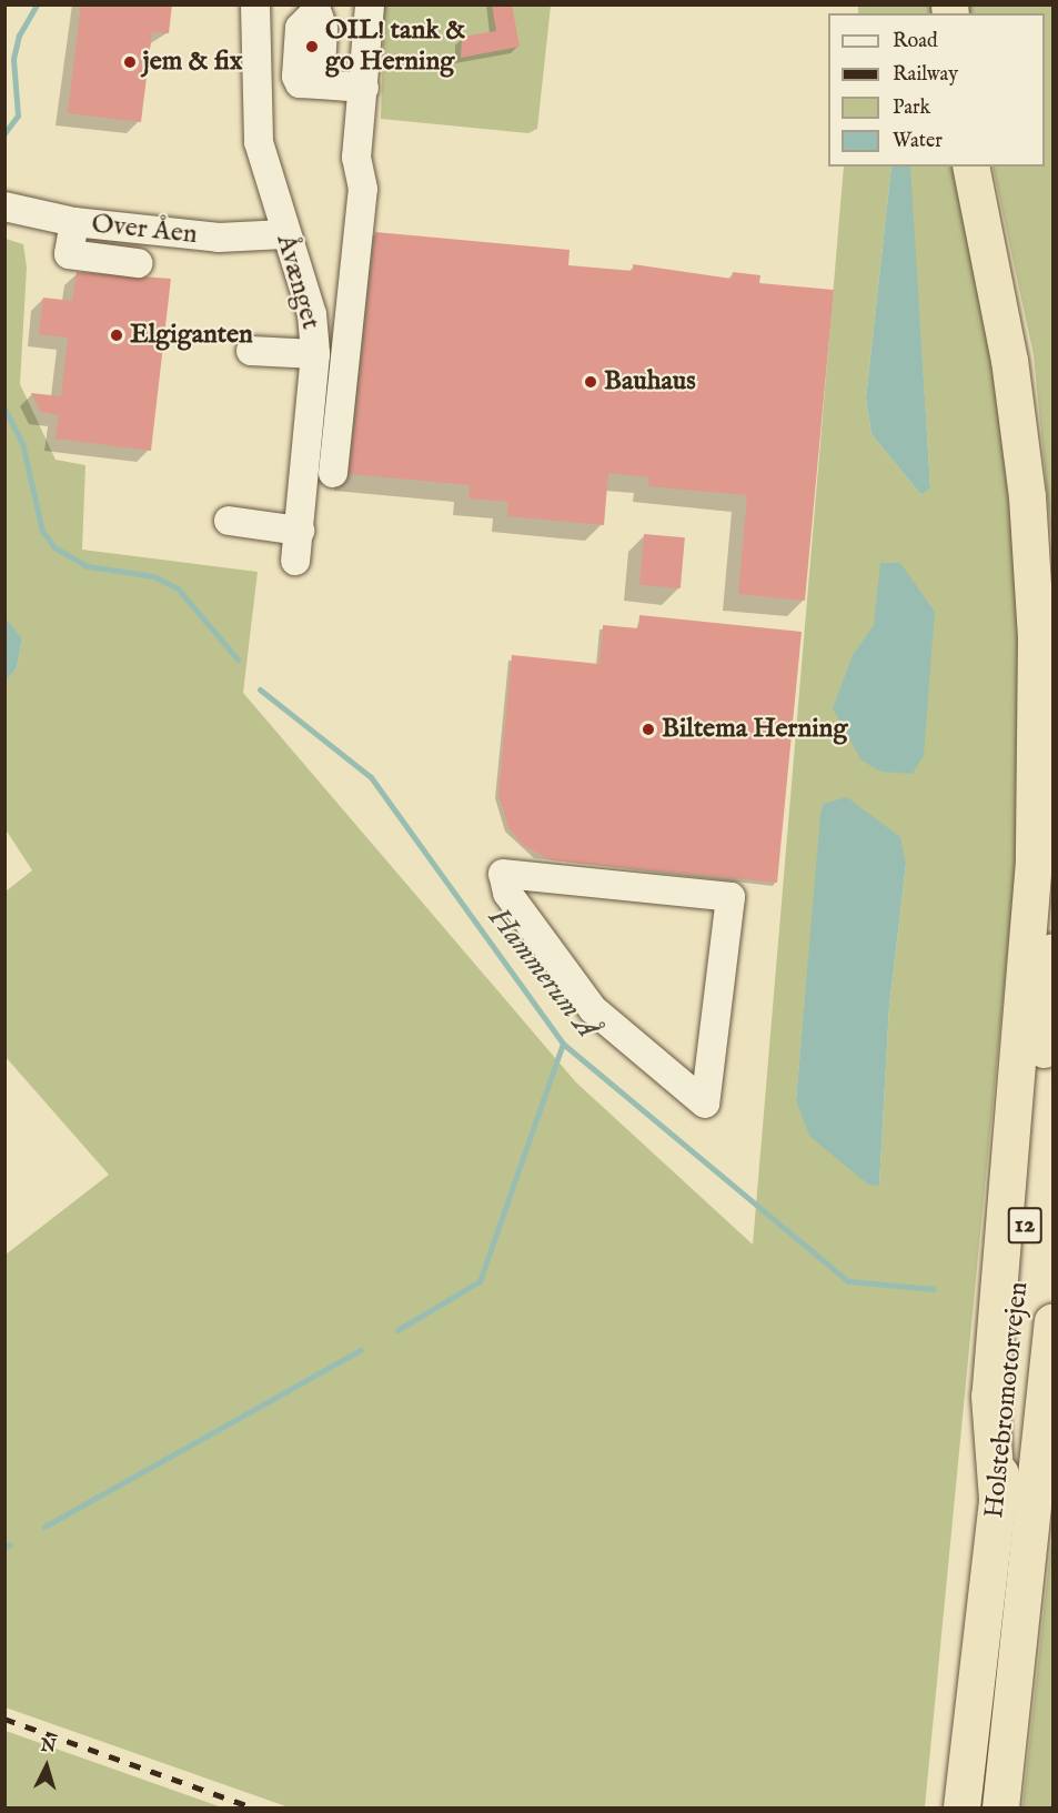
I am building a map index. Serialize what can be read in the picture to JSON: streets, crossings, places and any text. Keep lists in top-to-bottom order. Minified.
{"streets":{"highway":["12","Holstebromotorvejen"],"street":["Over Åen","Åvænget"]},"crossings":[["Over Åen","Åvænget"]],"water":["Hammerum Å"],"places":["OIL! tank & go Herning","jem & fix","Elgiganten","Bauhaus","Biltema Herning"],"legend":["Road","Railway","Park","Water"],"north":"top"}
